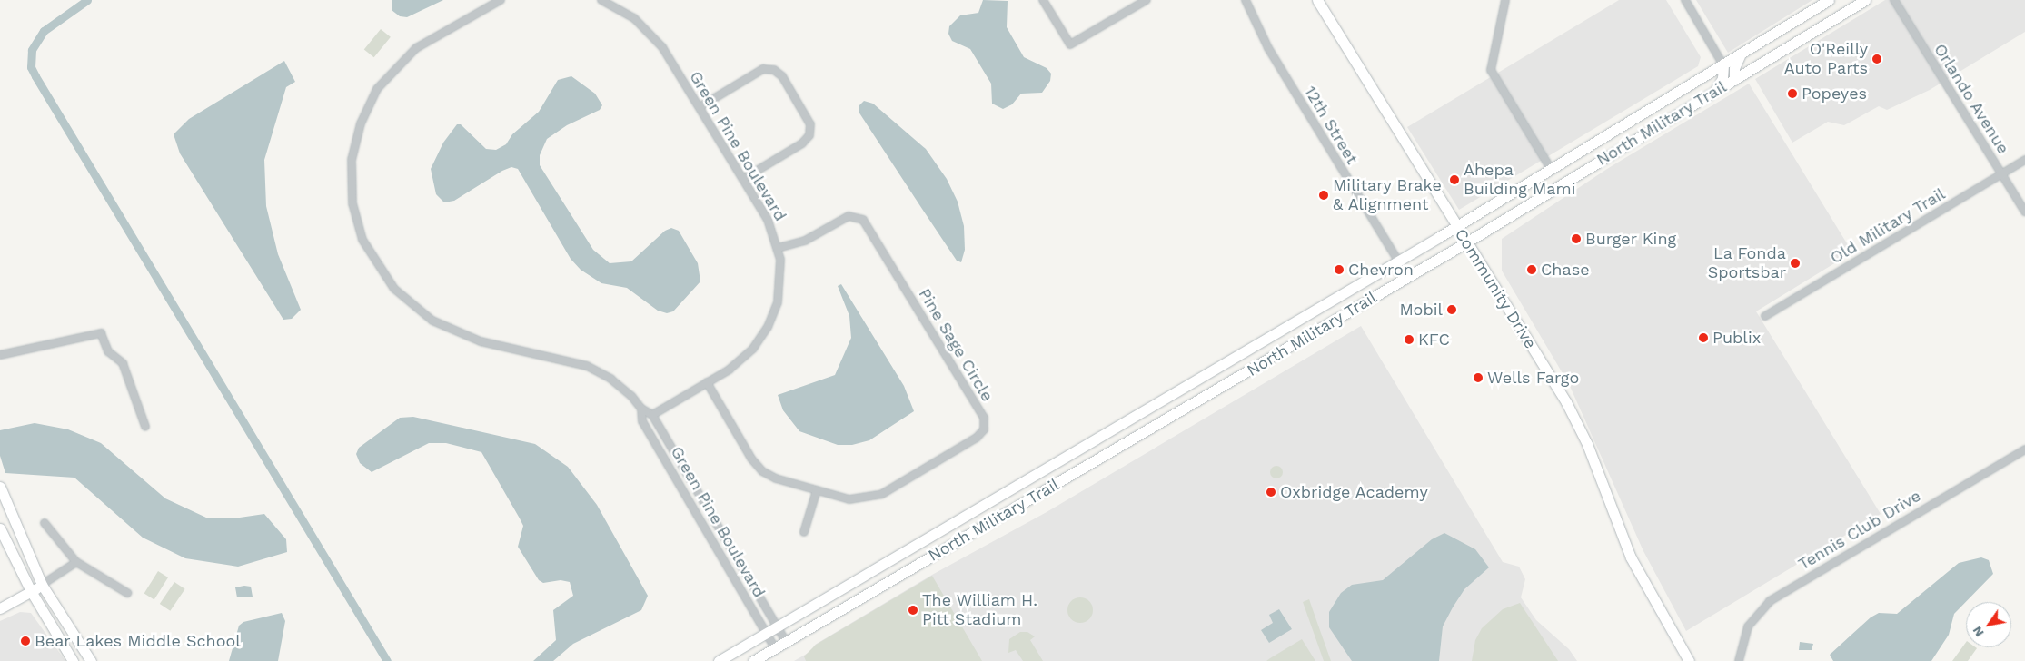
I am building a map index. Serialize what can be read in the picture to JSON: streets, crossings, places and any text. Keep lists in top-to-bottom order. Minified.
{"streets":{"main road":["North Military Trail","Community Drive"],"street":["Orlando Avenue","12th Street","Green Pine Boulevard","Old Military Trail","Pine Sage Circle","Tennis Club Drive"]},"crossings":[["Orlando Avenue","Old Military Trail"],["North Military Trail","12th Street"],["North Military Trail","Green Pine Boulevard"],["North Military Trail","Community Drive"],["Green Pine Boulevard","Pine Sage Circle"]],"places":["O'Reilly Auto Parts","Popeyes","Ahepa Building Mami","Military Brake & Alignment","Burger King","La Fonda Sportsbar","Chevron","Chase","Mobil","Publix","KFC","Wells Fargo","Oxbridge Academy","The William H. Pitt Stadium","Bear Lakes Middle School"],"north":"bottom left"}
